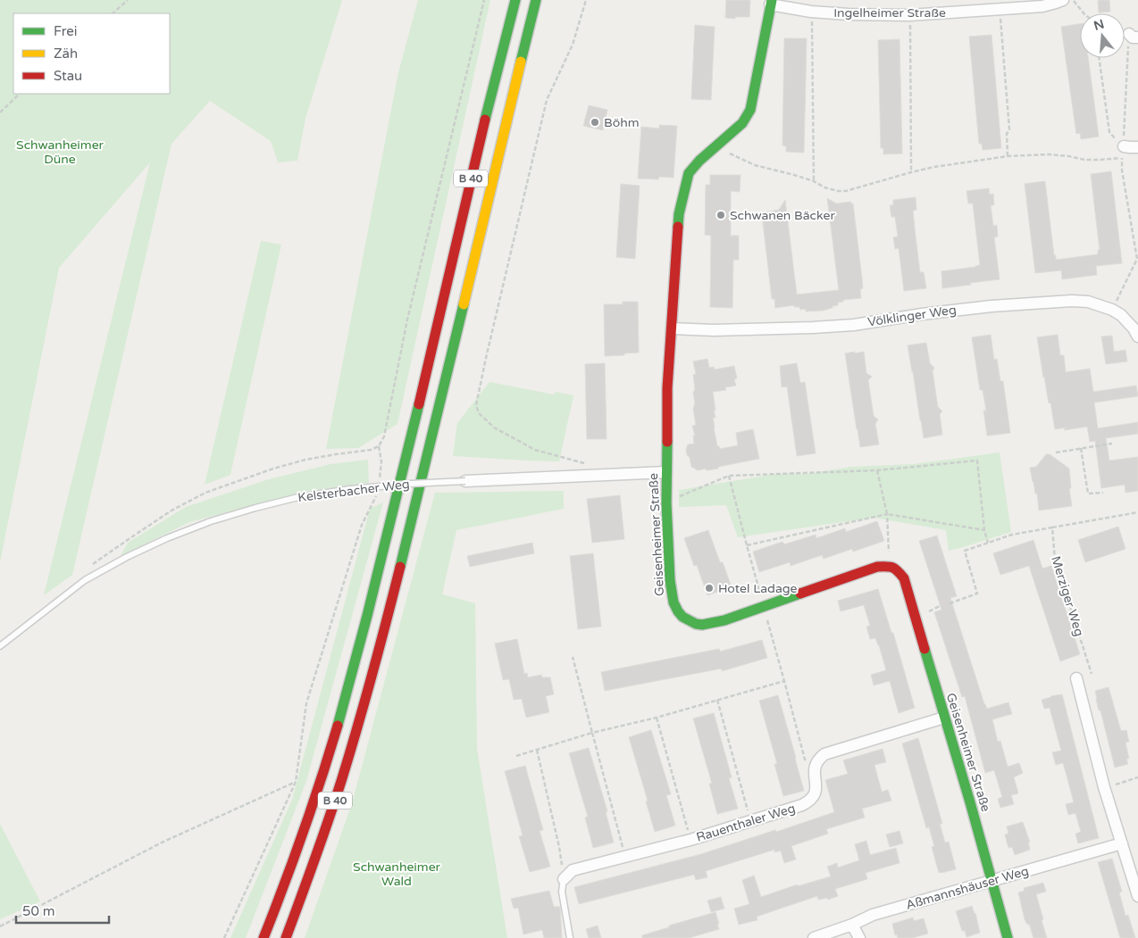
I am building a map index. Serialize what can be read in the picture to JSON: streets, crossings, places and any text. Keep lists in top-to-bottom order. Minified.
{"streets":{"main road":["B 40","Geisenheimer Straße"],"street":["Ingelheimer Straße","Völklinger Weg","Kelsterbacher Weg","Rauenthaler Weg","Aßmannshäuser Weg"],"path":["Merziger Weg"]},"crossings":[["Ingelheimer Straße","Geisenheimer Straße"],["Völklinger Weg","Geisenheimer Straße"],["Kelsterbacher Weg","Geisenheimer Straße"],["Geisenheimer Straße","Aßmannshäuser Weg"]],"parks":["Schwanheimer Düne","Schwanheimer Wald"],"places":["Böhm","Schwanen Bäcker","Hotel Ladage"],"legend":["Frei","Zäh","Stau"],"scale_bar":"50 m","north":"top"}
